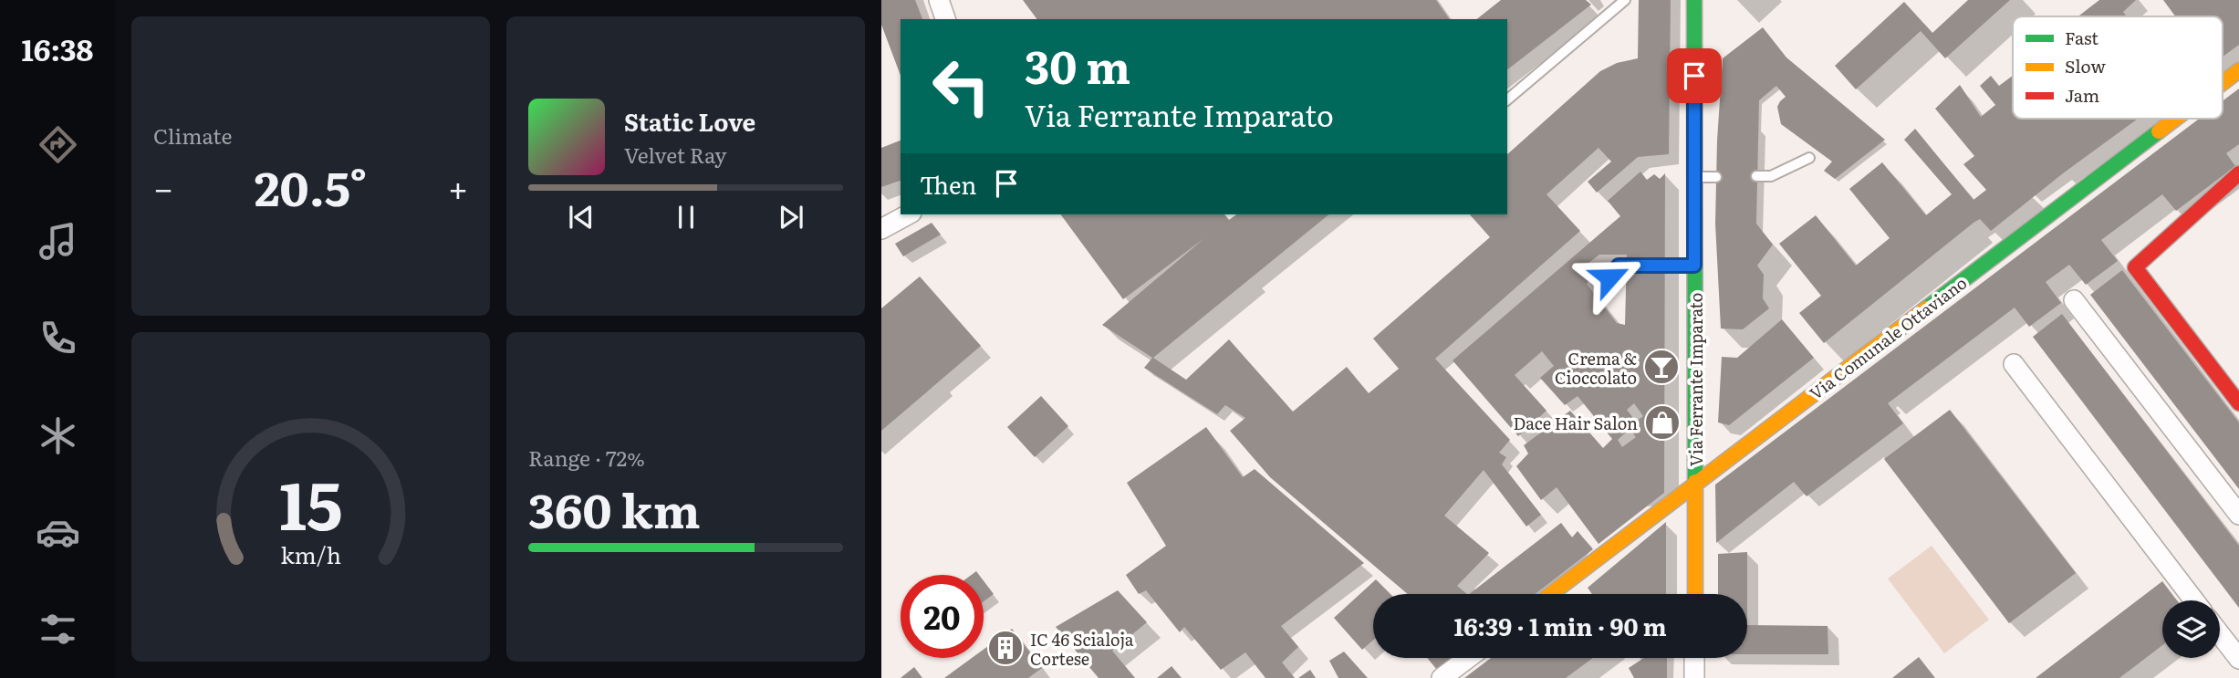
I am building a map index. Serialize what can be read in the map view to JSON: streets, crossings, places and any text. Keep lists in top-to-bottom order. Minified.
{"streets":{"street":["Via Comunale Ottaviano","Via Ferrante Imparato"]},"crossings":[["Via Comunale Ottaviano","Via Ferrante Imparato"]],"places":{"bar":["Crema & Cioccolato"],"shop":["Dace Hair Salon"],"building":["IC 46 Scialoja Cortese"]},"legend":["Fast","Slow","Jam"],"page":{"tabs":"16:38","tile":["Climate",["Range · 72%","360 km"]],"turn":["30 m","Via Ferrante Imparato"],"song":["Static Love","Velvet Ray"],"then":"Then","heat":["−","20.5°","+"],"limit":"20","trip":"16:39 · 1 min · 90 m","gauge":["15","km/h"]}}
